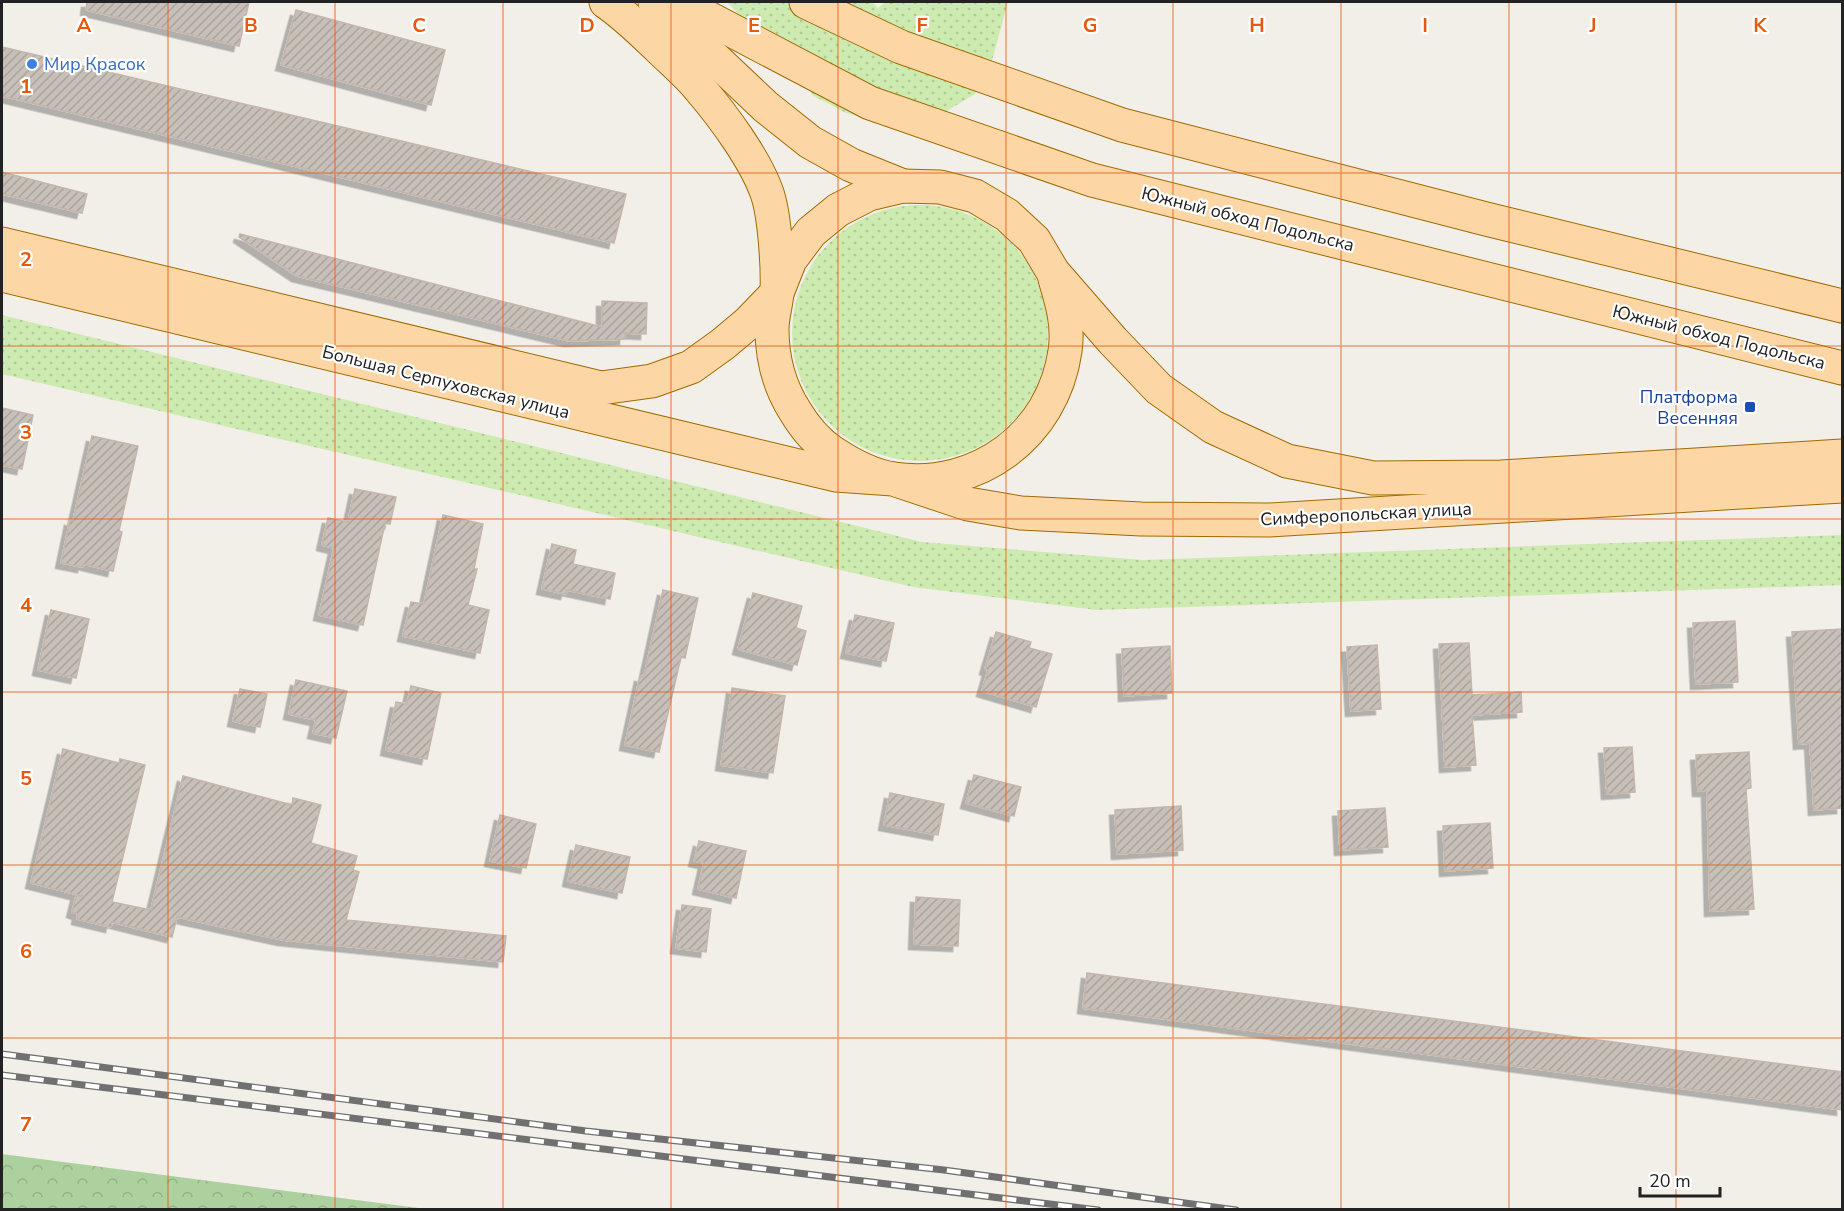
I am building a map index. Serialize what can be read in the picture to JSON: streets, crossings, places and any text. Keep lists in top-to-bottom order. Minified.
{"streets":{"main road":["Южный обход Подольска","Большая Серпуховская улица","Симферопольская улица"]},"crossings":[["Большая Серпуховская улица","Симферопольская улица"]],"places":{"other":["Мир Красок"],"transit":["Платформа Весенняя"]},"scale_bar":"20 m","grid":{"columns":["A","B","C","D","E","F","G","H","I","J","K"],"rows":["1","2","3","4","5","6","7"]}}
